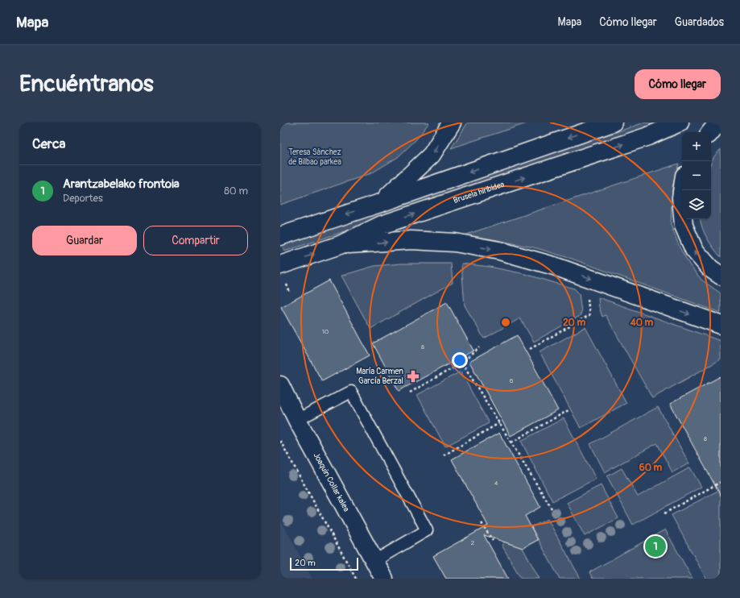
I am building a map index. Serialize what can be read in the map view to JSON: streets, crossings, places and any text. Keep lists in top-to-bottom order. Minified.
{"streets":{"main road":["Brusela hiribidea","Joaquin Collar kalea"]},"parks":["Teresa Sánchez de Bilbao parkea"],"places":{"pharmacy":["María Carmen García Berzal"]},"house_numbers":["10","8","6","8","4","2"],"scale_bar":"20 m","page":{"header":"Mapa","nav":["Mapa","Cómo llegar","Guardados"],"buttons":["Cómo llegar",["Guardar","Compartir"]],"title":"Encuéntranos","heading":"Cerca","map_buttons":["+","−"],"list":[{"mark":"1","name":"Arantzabelako frontoia","note":"Deportes","value":"80 m"}],"pins":"1","scale":"20 m"},"rings":["20 m","40 m","60 m"]}
